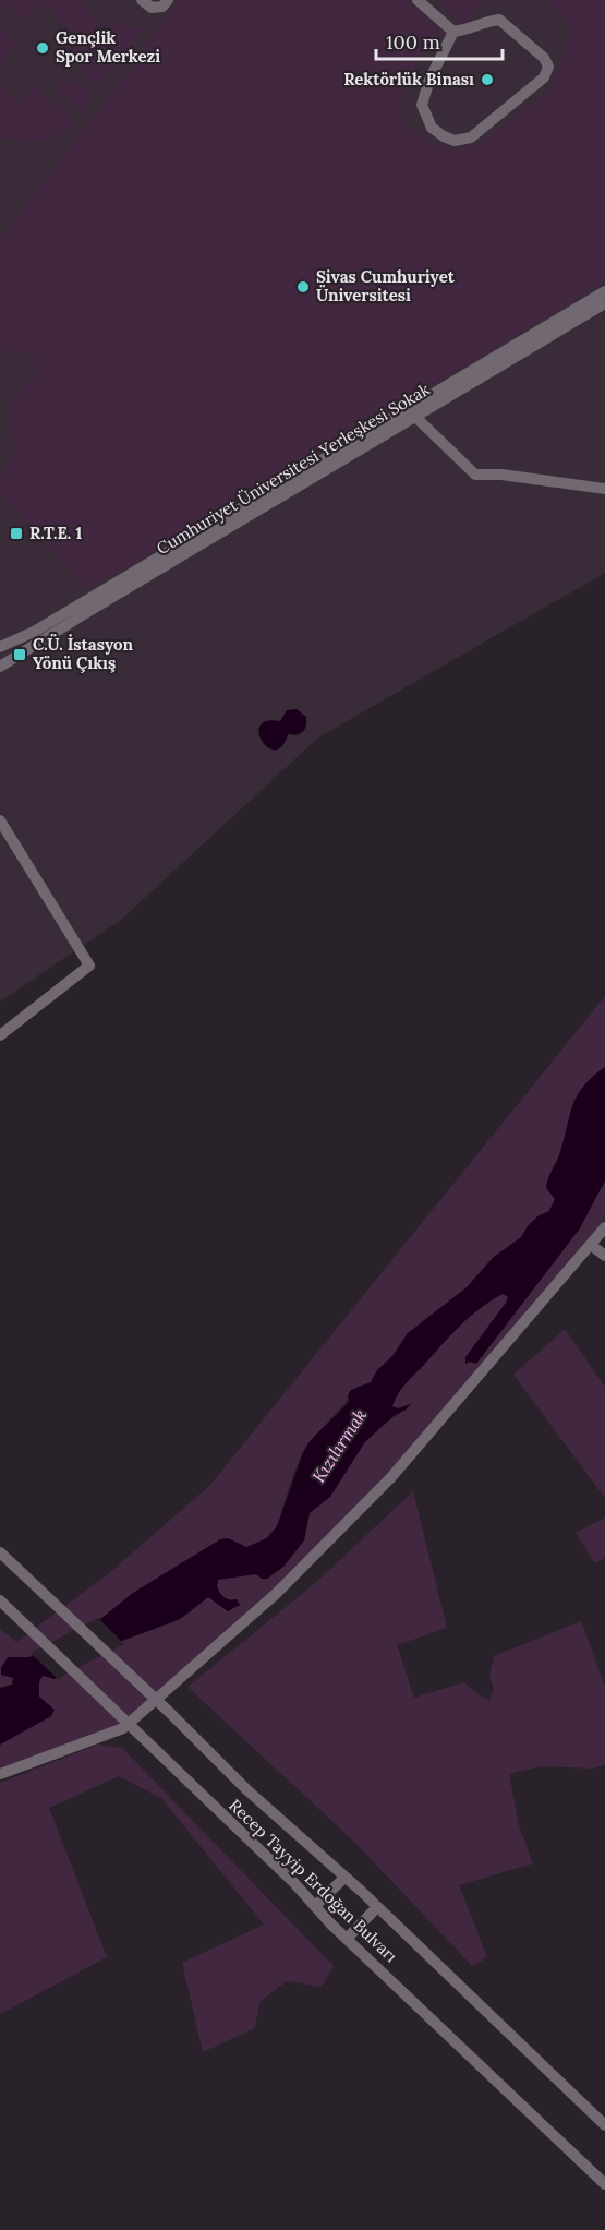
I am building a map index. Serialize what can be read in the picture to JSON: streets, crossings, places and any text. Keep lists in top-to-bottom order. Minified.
{"streets":{"street":["Cumhuriyet Üniversitesi Yerleşkesi Sokak","Recep Tayyip Erdoğan Bulvarı"]},"water":["Kızılırmak"],"places":{"other":["Gençlik Spor Merkezi","Rektörlük Binası","Sivas Cumhuriyet Üniversitesi"],"transit":["R.T.E. 1","C.Ü. İstasyon Yönü Çıkış"]},"scale_bar":"100 m"}
